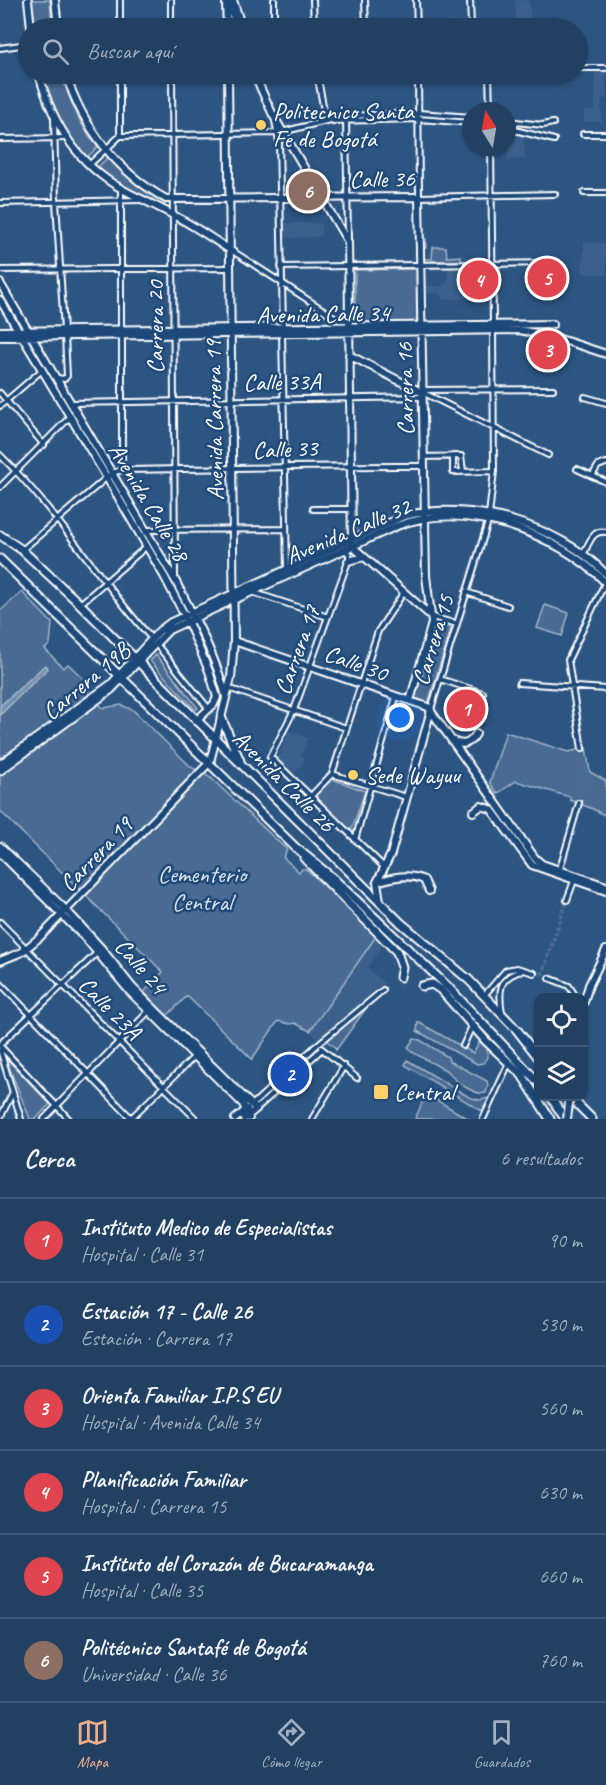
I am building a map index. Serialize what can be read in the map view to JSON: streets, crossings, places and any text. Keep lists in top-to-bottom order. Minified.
{"streets":{"main road":["Calle 36","Avenida Calle 34","Carrera 16","Avenida Carrera 19","Avenida Calle 28","Avenida Calle 32","Carrera 15","Calle 30","Carrera 19B","Avenida Calle 26","Carrera 19","Calle 24"],"street":["Carrera 20","Calle 33A","Calle 33","Carrera 17","Calle 23A"]},"crossings":[["Calle 36","Carrera 20"],["Calle 36","Carrera 16"],["Calle 36","Avenida Carrera 19"],["Calle 36","Carrera 15"],["Avenida Calle 34","Carrera 20"],["Avenida Calle 34","Carrera 16"],["Avenida Calle 34","Avenida Carrera 19"],["Avenida Calle 34","Avenida Calle 28"],["Avenida Calle 34","Carrera 15"],["Carrera 20","Calle 33A"],["Carrera 20","Calle 33"],["Carrera 20","Avenida Calle 28"],["Calle 33A","Carrera 16"],["Calle 33A","Avenida Carrera 19"],["Calle 33A","Avenida Calle 28"],["Calle 33A","Carrera 15"],["Carrera 16","Calle 33"],["Carrera 16","Avenida Calle 32"],["Carrera 16","Calle 30"],["Avenida Carrera 19","Calle 33"],["Avenida Carrera 19","Avenida Calle 28"],["Avenida Carrera 19","Avenida Calle 32"],["Avenida Carrera 19","Calle 30"],["Avenida Carrera 19","Avenida Calle 26"],["Avenida Carrera 19","Carrera 19"],["Calle 33","Avenida Calle 28"],["Avenida Calle 28","Avenida Calle 32"],["Avenida Calle 28","Carrera 19B"],["Avenida Calle 32","Carrera 15"],["Avenida Calle 32","Carrera 19B"],["Carrera 15","Calle 30"],["Carrera 17","Calle 30"],["Carrera 19B","Avenida Calle 26"],["Avenida Calle 26","Carrera 19"],["Carrera 19","Calle 24"],["Carrera 19","Calle 23A"]],"parks":["Cementerio Central"],"places":{"other":["Politecnico Santa Fe de Bogotá","Sede Wayuu"],"transit":["Central"]},"north":"top","page":{"search":"Buscar aquí","pins":["6","5","4","3","1","2"],"heading":["Cerca","6 resultados"],"list":[{"mark":"1","name":"Instituto Medico de Especialistas","note":"Hospital · Calle 31","value":"90 m"},{"mark":"2","name":"Estación 17 - Calle 26","note":"Estación · Carrera 17","value":"530 m"},{"mark":"3","name":"Orienta Familiar I.P.S EU","note":"Hospital · Avenida Calle 34","value":"560 m"},{"mark":"4","name":"Planificación Familiar","note":"Hospital · Carrera 15","value":"630 m"},{"mark":"5","name":"Instituto del Corazón de Bucaramanga","note":"Hospital · Calle 35","value":"660 m"},{"mark":"6","name":"Politécnico Santafé de Bogotá","note":"Universidad · Calle 36","value":"760 m"}],"nav":["Mapa","Cómo llegar","Guardados"]}}
